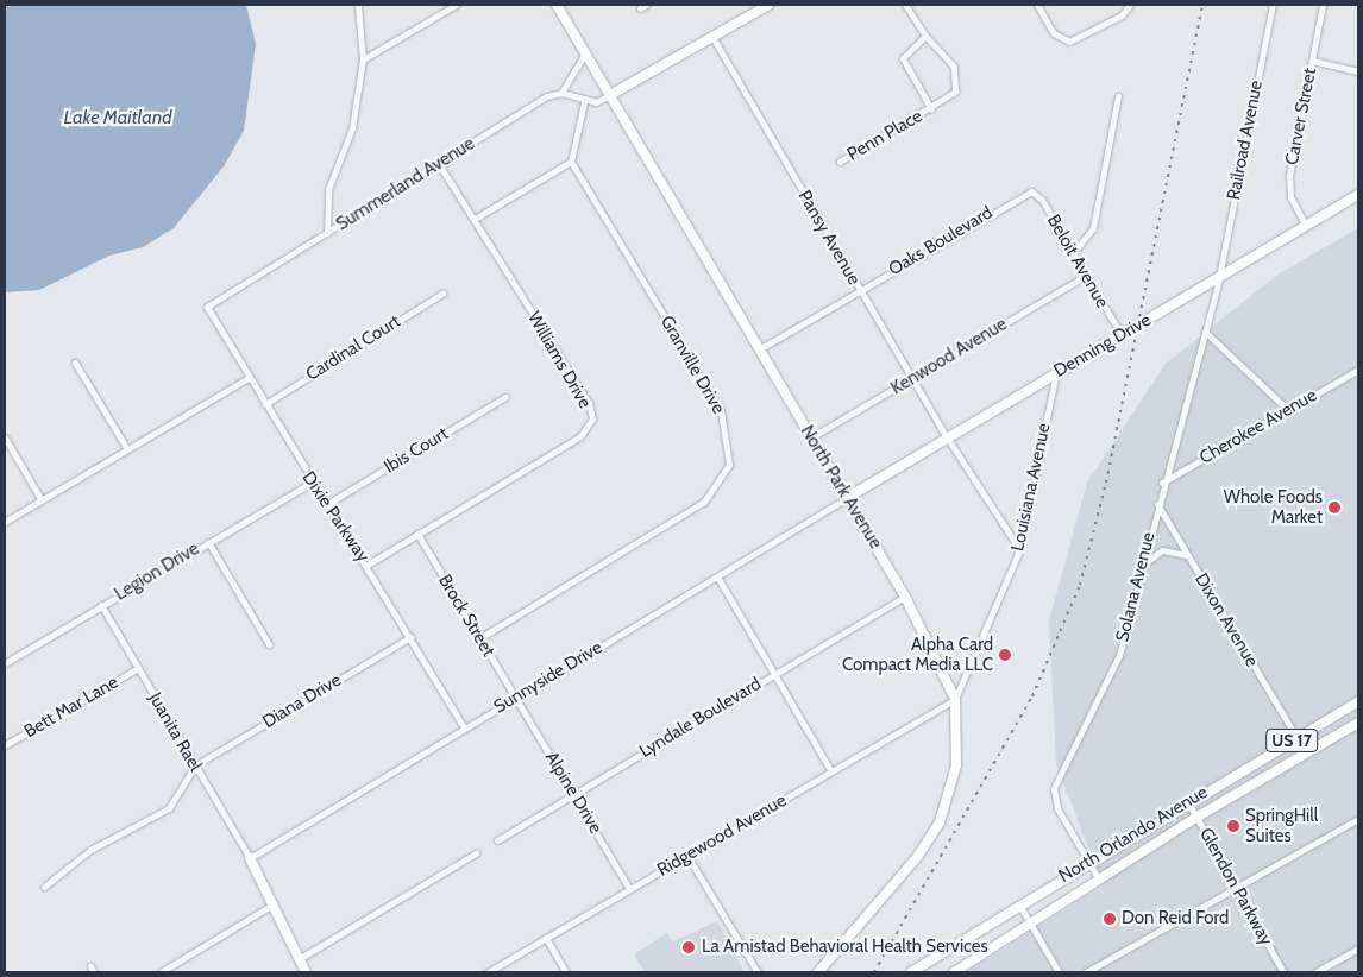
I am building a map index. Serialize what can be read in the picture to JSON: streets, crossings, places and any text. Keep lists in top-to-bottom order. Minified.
{"streets":{"street":["Carver Street","Penn Place","Railroad Avenue","Summerland Avenue","Pansy Avenue","Oaks Boulevard","Beloit Avenue","Denning Drive","Cardinal Court","Kenwood Avenue","Williams Drive","Granville Drive","Cherokee Avenue","Ibis Court","North Park Avenue","Louisiana Avenue","Dixie Parkway","Legion Drive","Solana Avenue","Brock Street","Dixon Avenue","Sunnyside Drive","Diana Drive","Bett Mar Lane","Lyndale Boulevard","Juanita Rael","US 17","Alpine Drive","North Orlando Avenue","Ridgewood Avenue","Glendon Parkway"]},"crossings":[["Carver Street","Denning Drive"],["Railroad Avenue","Denning Drive"],["Railroad Avenue","Solana Avenue"],["Summerland Avenue","Williams Drive"],["Summerland Avenue","Dixie Parkway"],["Pansy Avenue","Oaks Boulevard"],["Pansy Avenue","Denning Drive"],["Pansy Avenue","Kenwood Avenue"],["Pansy Avenue","Louisiana Avenue"],["Oaks Boulevard","Beloit Avenue"],["Oaks Boulevard","North Park Avenue"],["Beloit Avenue","Denning Drive"],["Beloit Avenue","Kenwood Avenue"],["Denning Drive","North Park Avenue"],["Denning Drive","Louisiana Avenue"],["Denning Drive","Solana Avenue"],["Denning Drive","Sunnyside Drive"],["Cardinal Court","Dixie Parkway"],["Kenwood Avenue","North Park Avenue"],["Williams Drive","Dixie Parkway"],["Williams Drive","Brock Street"],["Granville Drive","Brock Street"],["Cherokee Avenue","Solana Avenue"],["Ibis Court","Dixie Parkway"],["North Park Avenue","Louisiana Avenue"],["North Park Avenue","Sunnyside Drive"],["North Park Avenue","Lyndale Boulevard"],["North Park Avenue","Ridgewood Avenue"],["Louisiana Avenue","Ridgewood Avenue"],["Dixie Parkway","Legion Drive"],["Dixie Parkway","Sunnyside Drive"],["Dixie Parkway","Diana Drive"],["Legion Drive","Juanita Rael"],["Solana Avenue","Dixon Avenue"],["Solana Avenue","North Orlando Avenue"],["Brock Street","Sunnyside Drive"],["Brock Street","Alpine Drive"],["Dixon Avenue","North Orlando Avenue"],["Sunnyside Drive","Juanita Rael"],["Sunnyside Drive","Alpine Drive"],["Diana Drive","Juanita Rael"],["Bett Mar Lane","Juanita Rael"],["Lyndale Boulevard","Alpine Drive"],["Alpine Drive","Ridgewood Avenue"],["North Orlando Avenue","Glendon Parkway"]],"water":["Lake Maitland"],"places":["Whole Foods Market","Alpha Card Compact Media LLC","SpringHill Suites","Don Reid Ford","La Amistad Behavioral Health Services"]}
